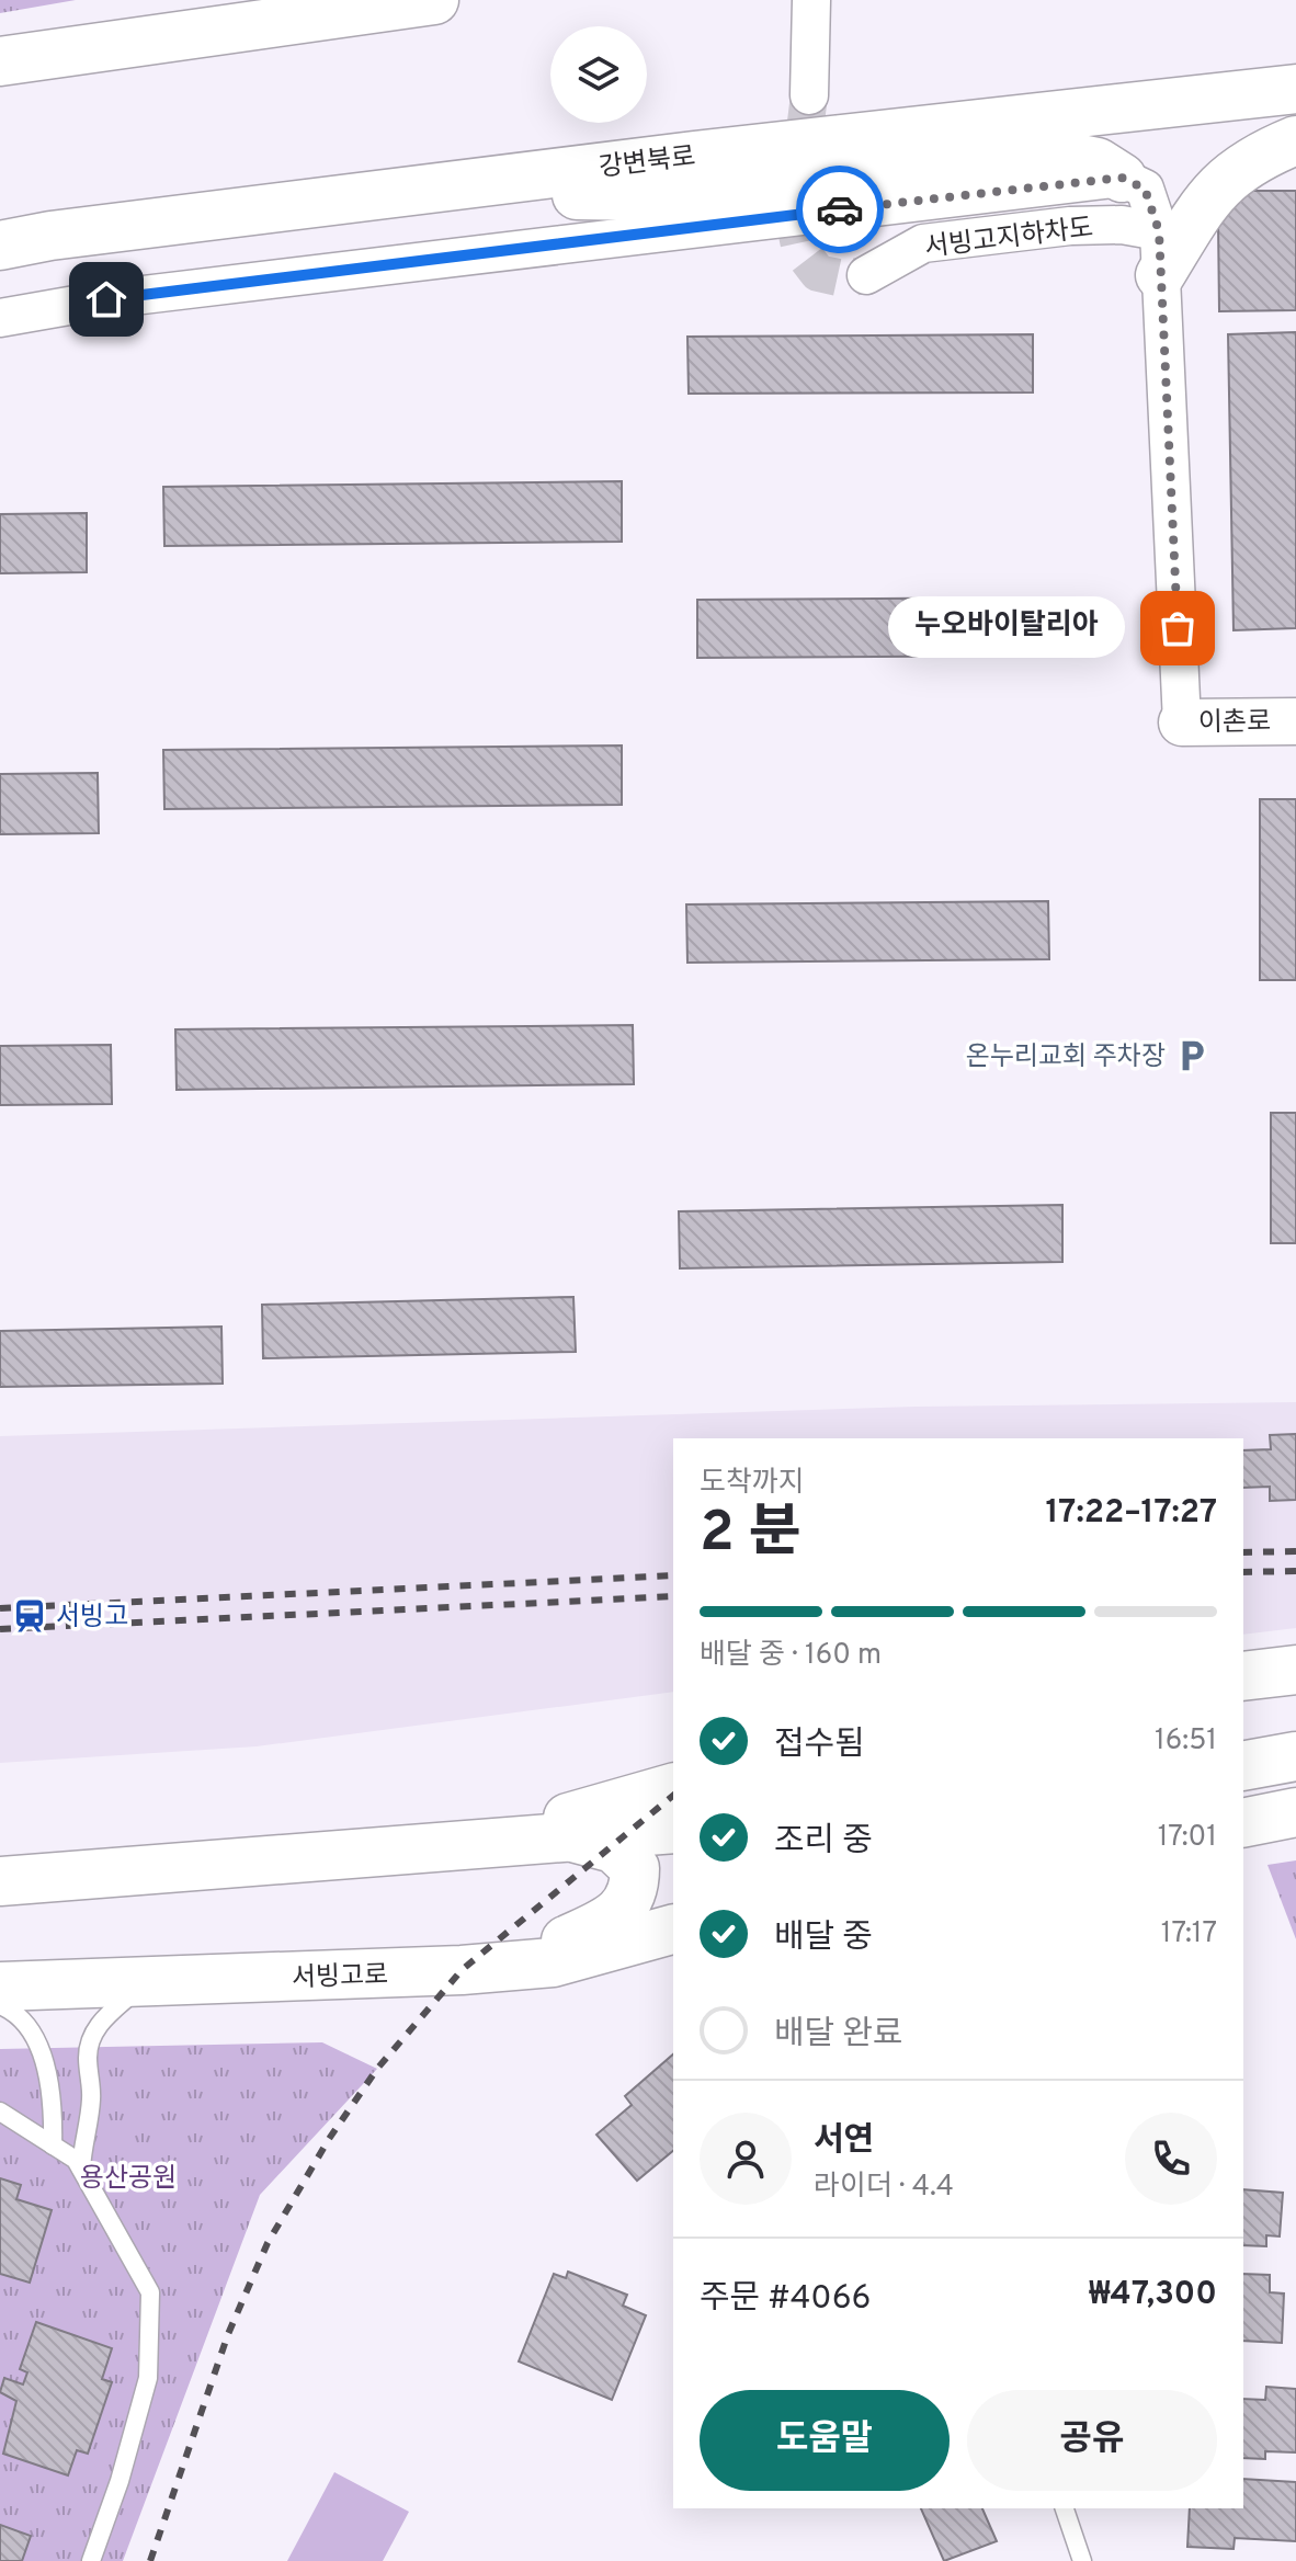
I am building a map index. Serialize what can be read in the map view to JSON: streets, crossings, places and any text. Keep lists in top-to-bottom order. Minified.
{"streets":{"main road":["강변북로","서빙고로"],"street":["서빙고지하차도","이촌로"]},"crossings":[["서빙고지하차도","이촌로"]],"parks":["용산공원"],"places":{"other":["누오바이탈리아"],"parking":["온누리교회 주차장"],"station":["서빙고"]},"page":{"bubble":"누오바이탈리아","heading":["2 분","도착까지","17:22–17:27"],"panel":["서연","라이더 · 4.4","주문 #4066","₩47,300"],"bar":"배달 중 · 160 m","list":[["접수됨","16:51"],["조리 중","17:01"],["배달 중","17:17"],"배달 완료"],"buttons":["도움말","공유"]}}
